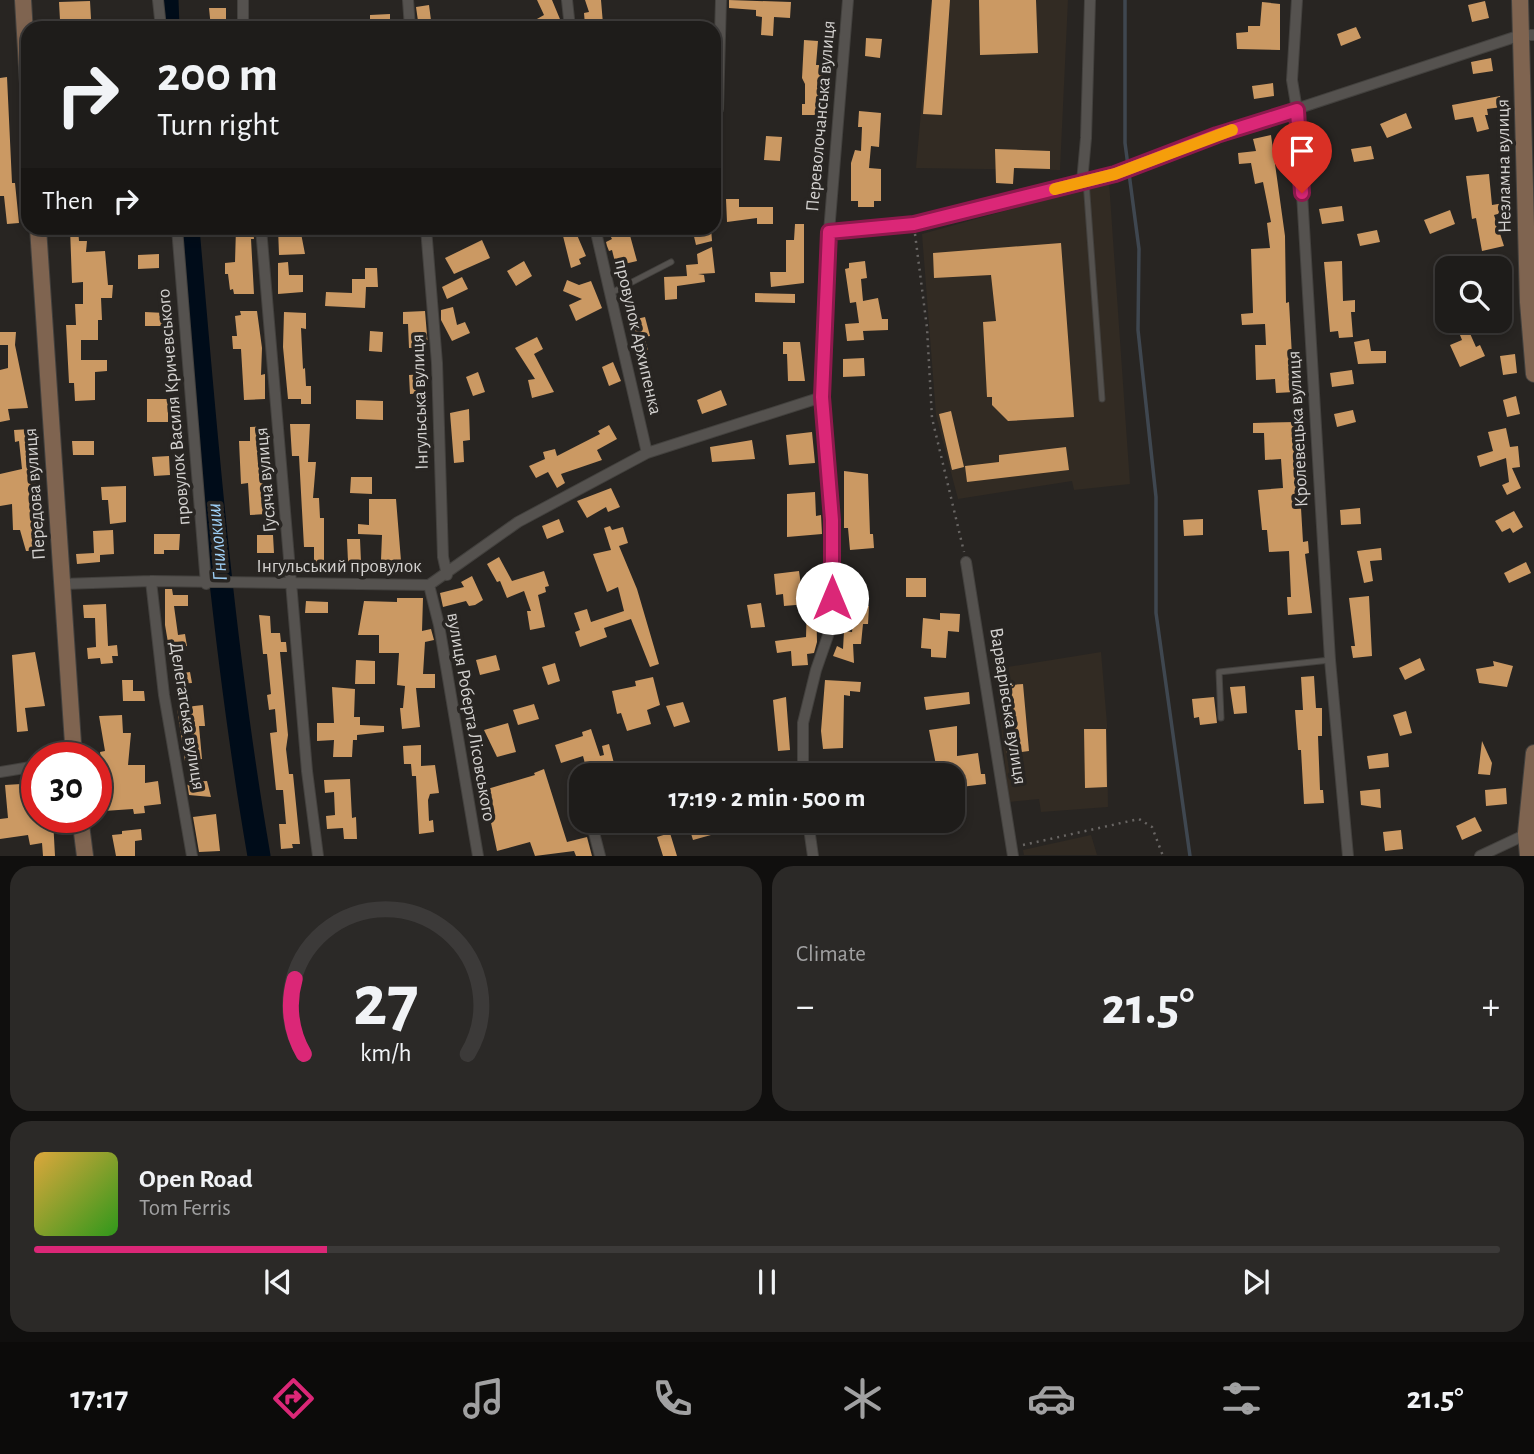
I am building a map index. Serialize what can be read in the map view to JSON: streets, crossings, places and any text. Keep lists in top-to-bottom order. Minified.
{"streets":{"main road":["Незламна вулиця","Передова вулиця"],"street":["Переволочанська вулиця","провулок Архипенка","Інгульська вулиця","провулок Василя Кричевського","Кролевецька вулиця","Гусяча вулиця","Інгульський провулок","Варварівська вулиця","Делегатська вулиця","вулиця Роберта Лісовського"]},"crossings":[["Переволочанська вулиця","Інгульський провулок"],["провулок Архипенка","Інгульський провулок"],["Інгульська вулиця","Інгульський провулок"],["провулок Василя Кричевського","Інгульський провулок"],["Гусяча вулиця","Інгульський провулок"],["Передова вулиця","Інгульський провулок"],["Інгульський провулок","Делегатська вулиця"],["Інгульський провулок","вулиця Роберта Лісовського"]],"water":["Гнилокиш"],"page":{"turn":["200 m","Turn right"],"then":"Then","limit":"30","trip":"17:19 · 2 min · 500 m","tile":"Climate","heat":["−","21.5°","+"],"song":["Open Road","Tom Ferris"],"tabs":["17:17","21.5°"],"gauge":["27","km/h"]}}
